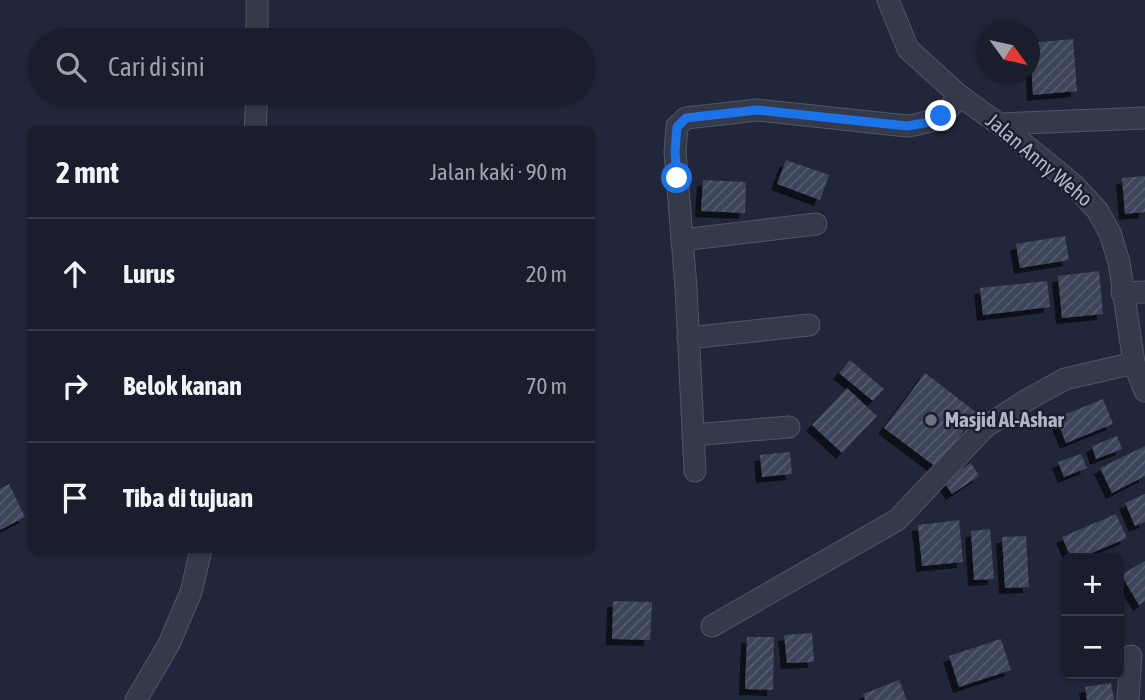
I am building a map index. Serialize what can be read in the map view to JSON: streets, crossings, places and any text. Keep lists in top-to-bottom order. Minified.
{"streets":{"street":["Jalan Anny Weho"]},"places":["Masjid Al-Ashar"],"north":"bottom right","page":{"search":"Cari di sini","heading":["2 mnt","Jalan kaki · 90 m"],"list":[["Lurus","20 m"],["Belok kanan","70 m"],"Tiba di tujuan"],"map_buttons":["+","−"]}}
